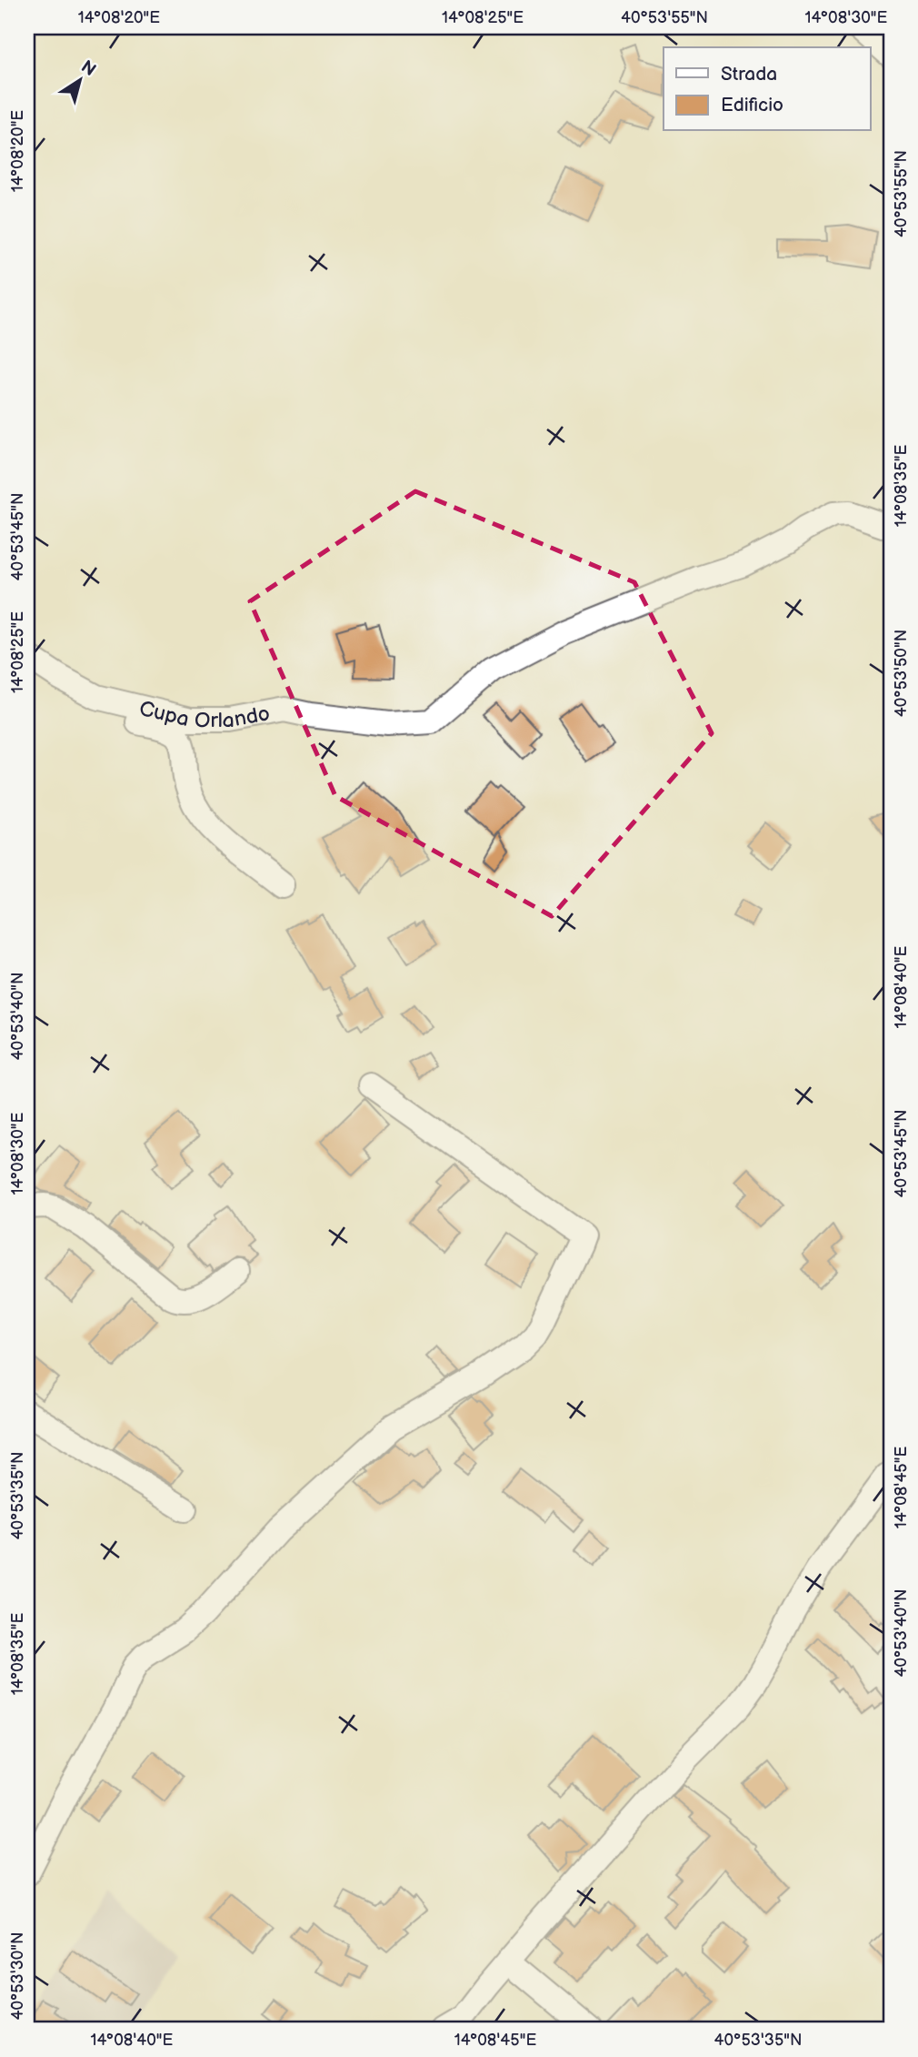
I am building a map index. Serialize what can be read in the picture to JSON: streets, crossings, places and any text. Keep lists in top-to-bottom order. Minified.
{"streets":{"street":["Cupa Orlando"]},"legend":["Strada","Edificio"],"north":"top right","coordinates":["14°08'20\"E","14°08'25\"E","40°53'55\"N","14°08'30\"E","14°08'35\"E","40°53'45\"N","40°53'50\"N","14°08'40\"E","40°53'40\"N","14°08'45\"E","40°53'35\"N","40°53'30\"N"]}
